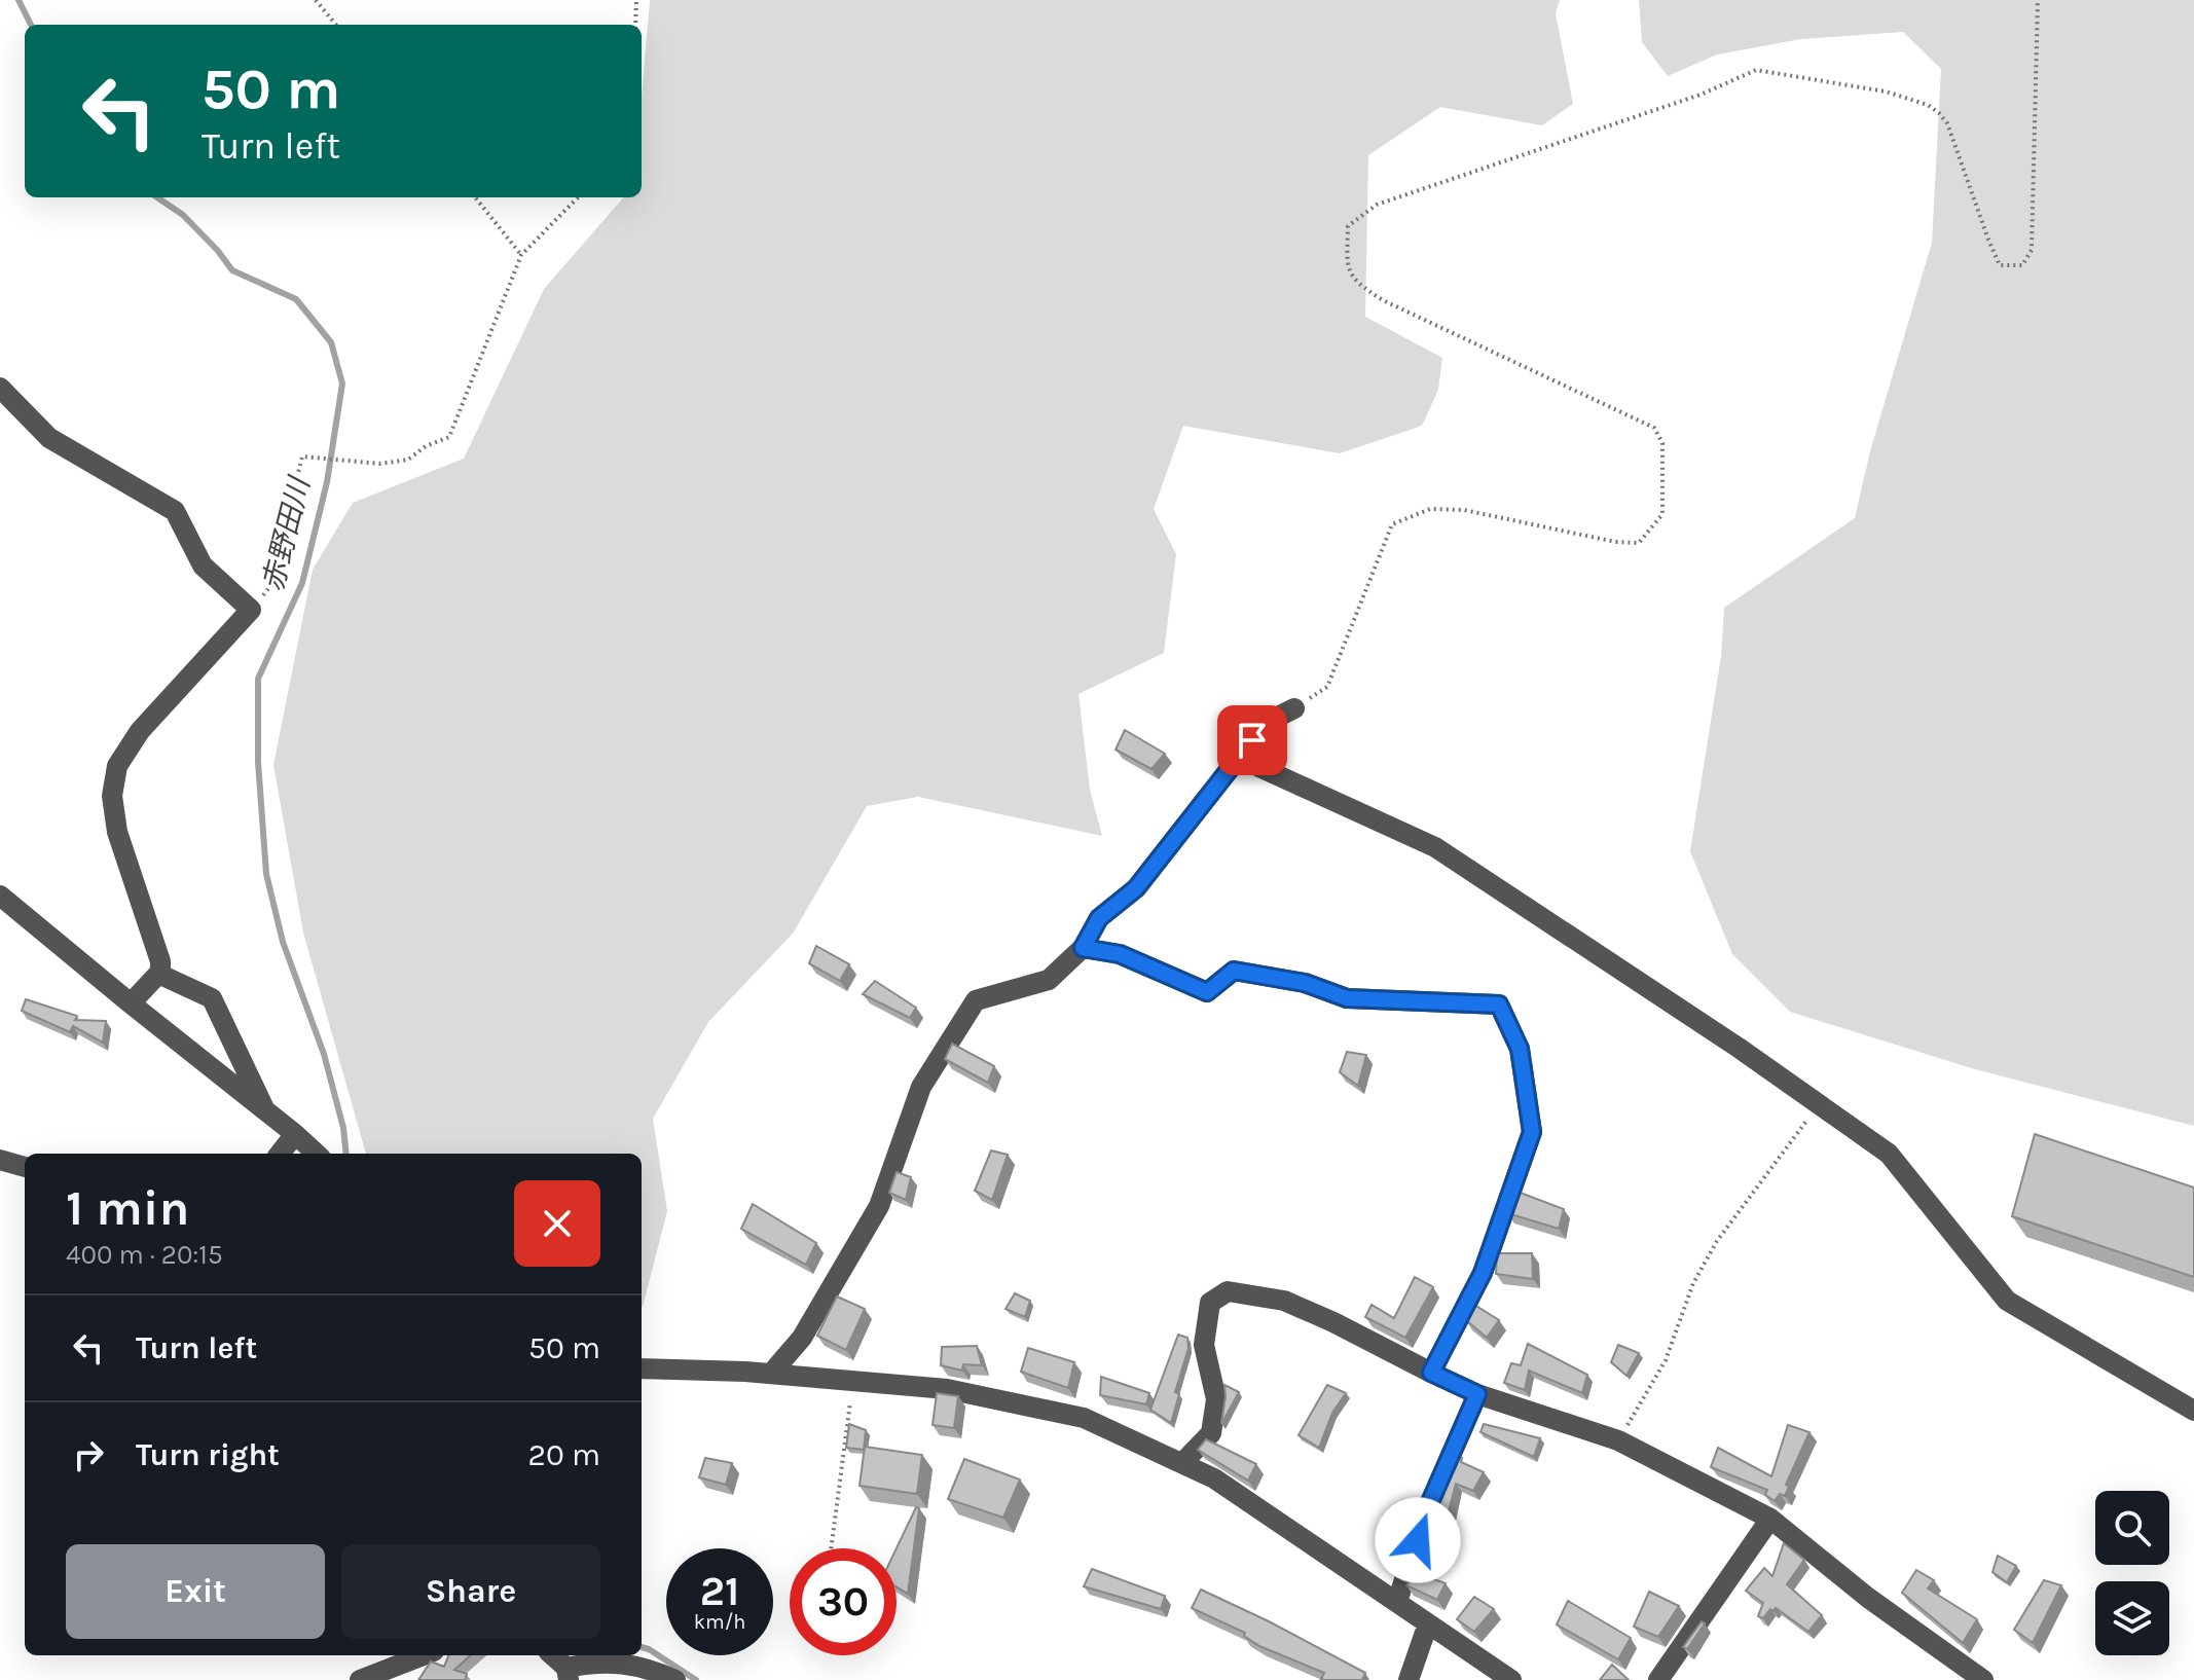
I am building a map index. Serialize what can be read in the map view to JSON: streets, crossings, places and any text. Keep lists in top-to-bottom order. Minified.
{"water":["赤野田川"],"page":{"turn":["50 m","Turn left"],"heading":["1 min","400 m · 20:15"],"list":[{"name":"Turn left","value":"50 m"},{"name":"Turn right","value":"20 m"}],"buttons":["Exit","Share"],"speed":"21 km/h","limit":"30"}}
